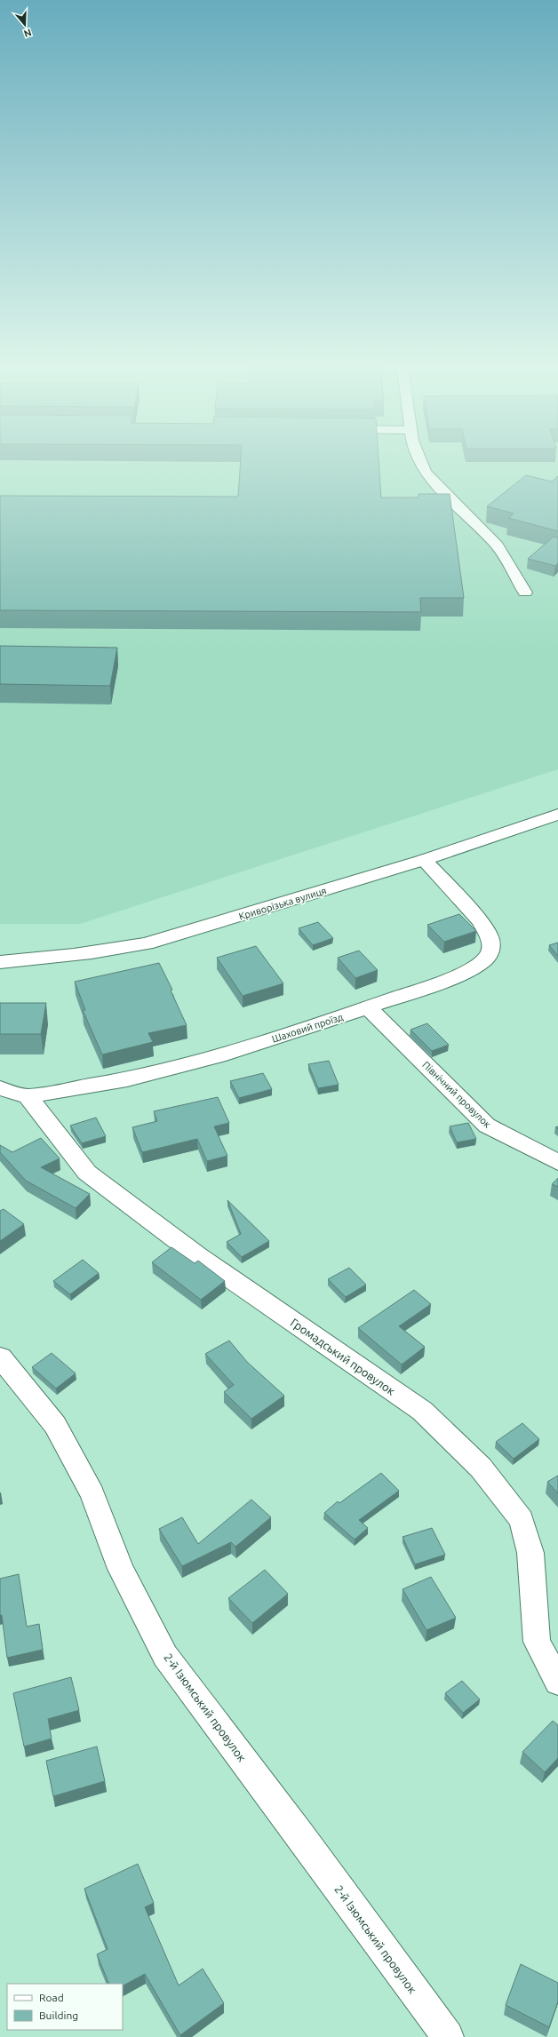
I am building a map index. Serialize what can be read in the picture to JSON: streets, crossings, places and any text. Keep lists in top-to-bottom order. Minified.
{"streets":{"street":["Криворізька вулиця","Шаховий проїзд","Північний провулок","Громадський провулок","2-й Ізюмський провулок"]},"crossings":[["Криворізька вулиця","Шаховий проїзд"],["Шаховий проїзд","Північний провулок"],["Шаховий проїзд","Громадський провулок"]],"legend":["Road","Building"],"north":"bottom"}
